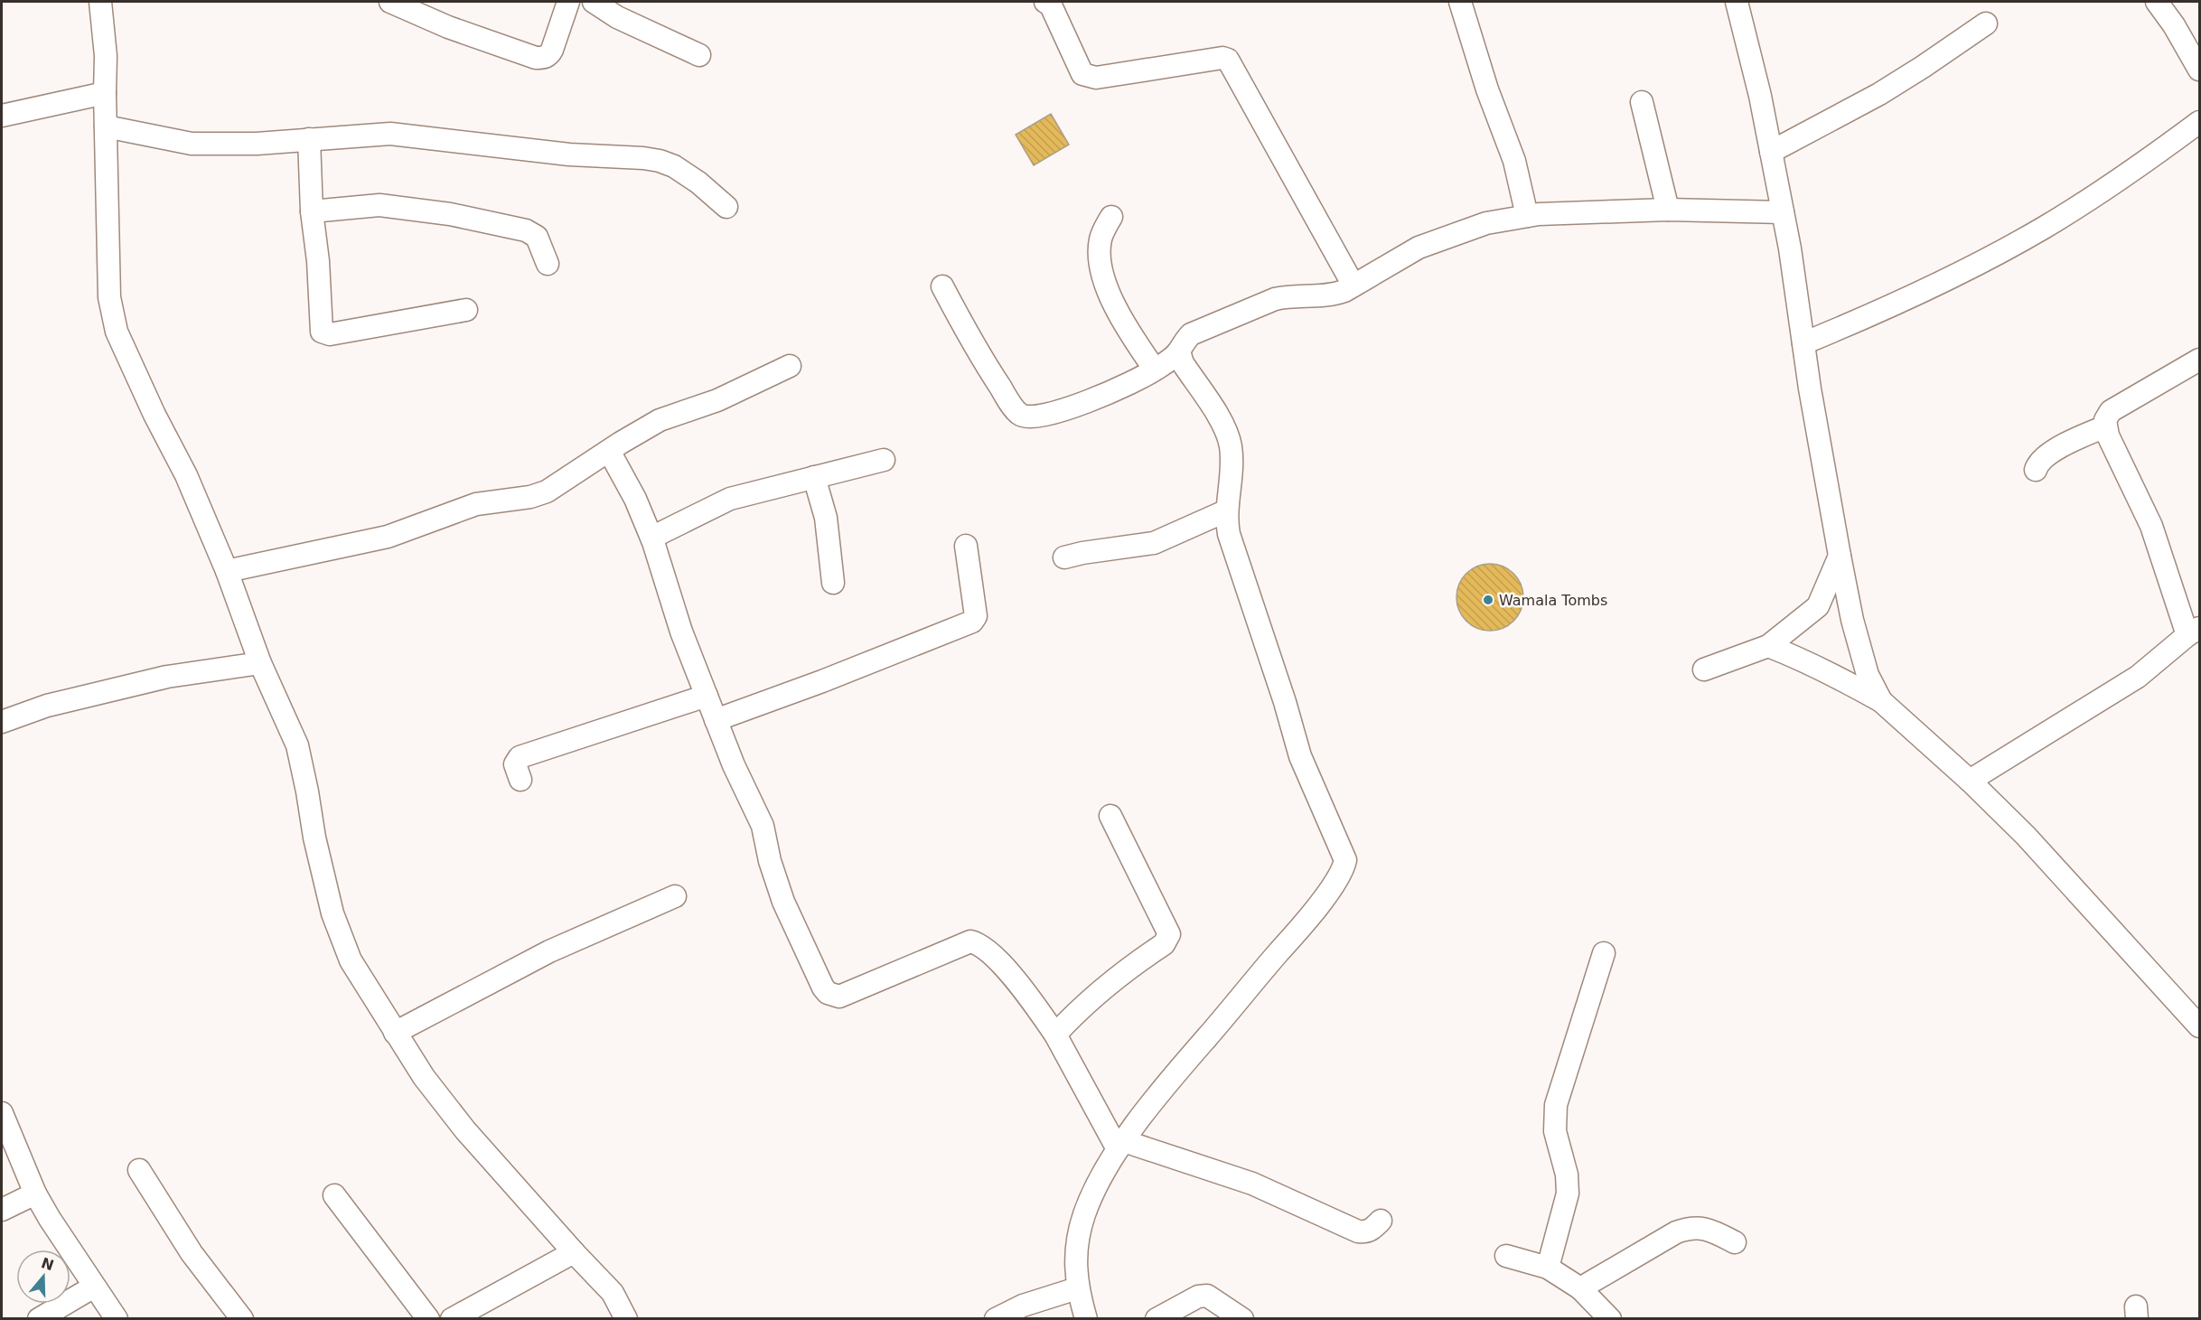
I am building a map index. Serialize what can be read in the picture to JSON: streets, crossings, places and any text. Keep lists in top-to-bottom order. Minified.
{"places":["Wamala Tombs"],"north":"top"}
